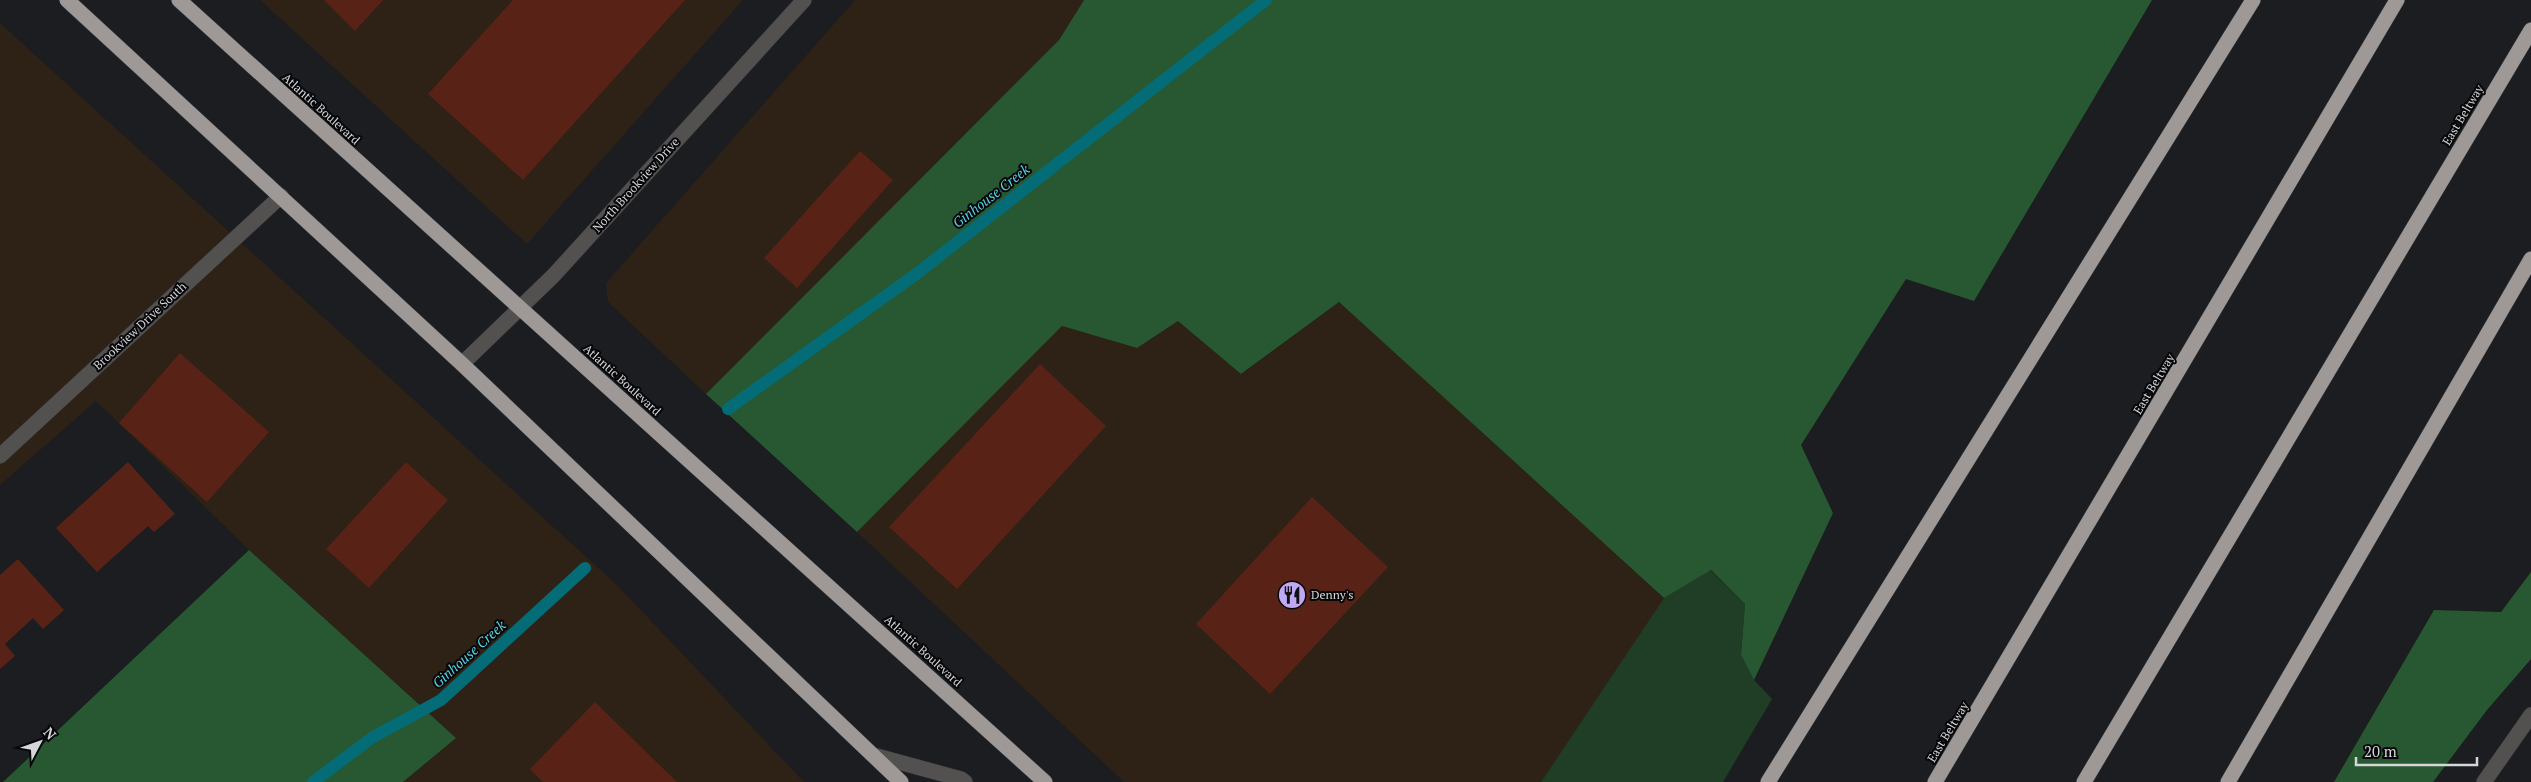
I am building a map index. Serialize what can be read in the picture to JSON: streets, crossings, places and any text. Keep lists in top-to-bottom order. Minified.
{"streets":{"highway":["Atlantic Boulevard","East Beltway"],"street":["North Brookview Drive","Brookview Drive South"]},"crossings":[["Atlantic Boulevard","North Brookview Drive"]],"water":["Ginhouse Creek"],"places":{"restaurant":["Denny's"]},"scale_bar":"20 m","north":"top right"}
